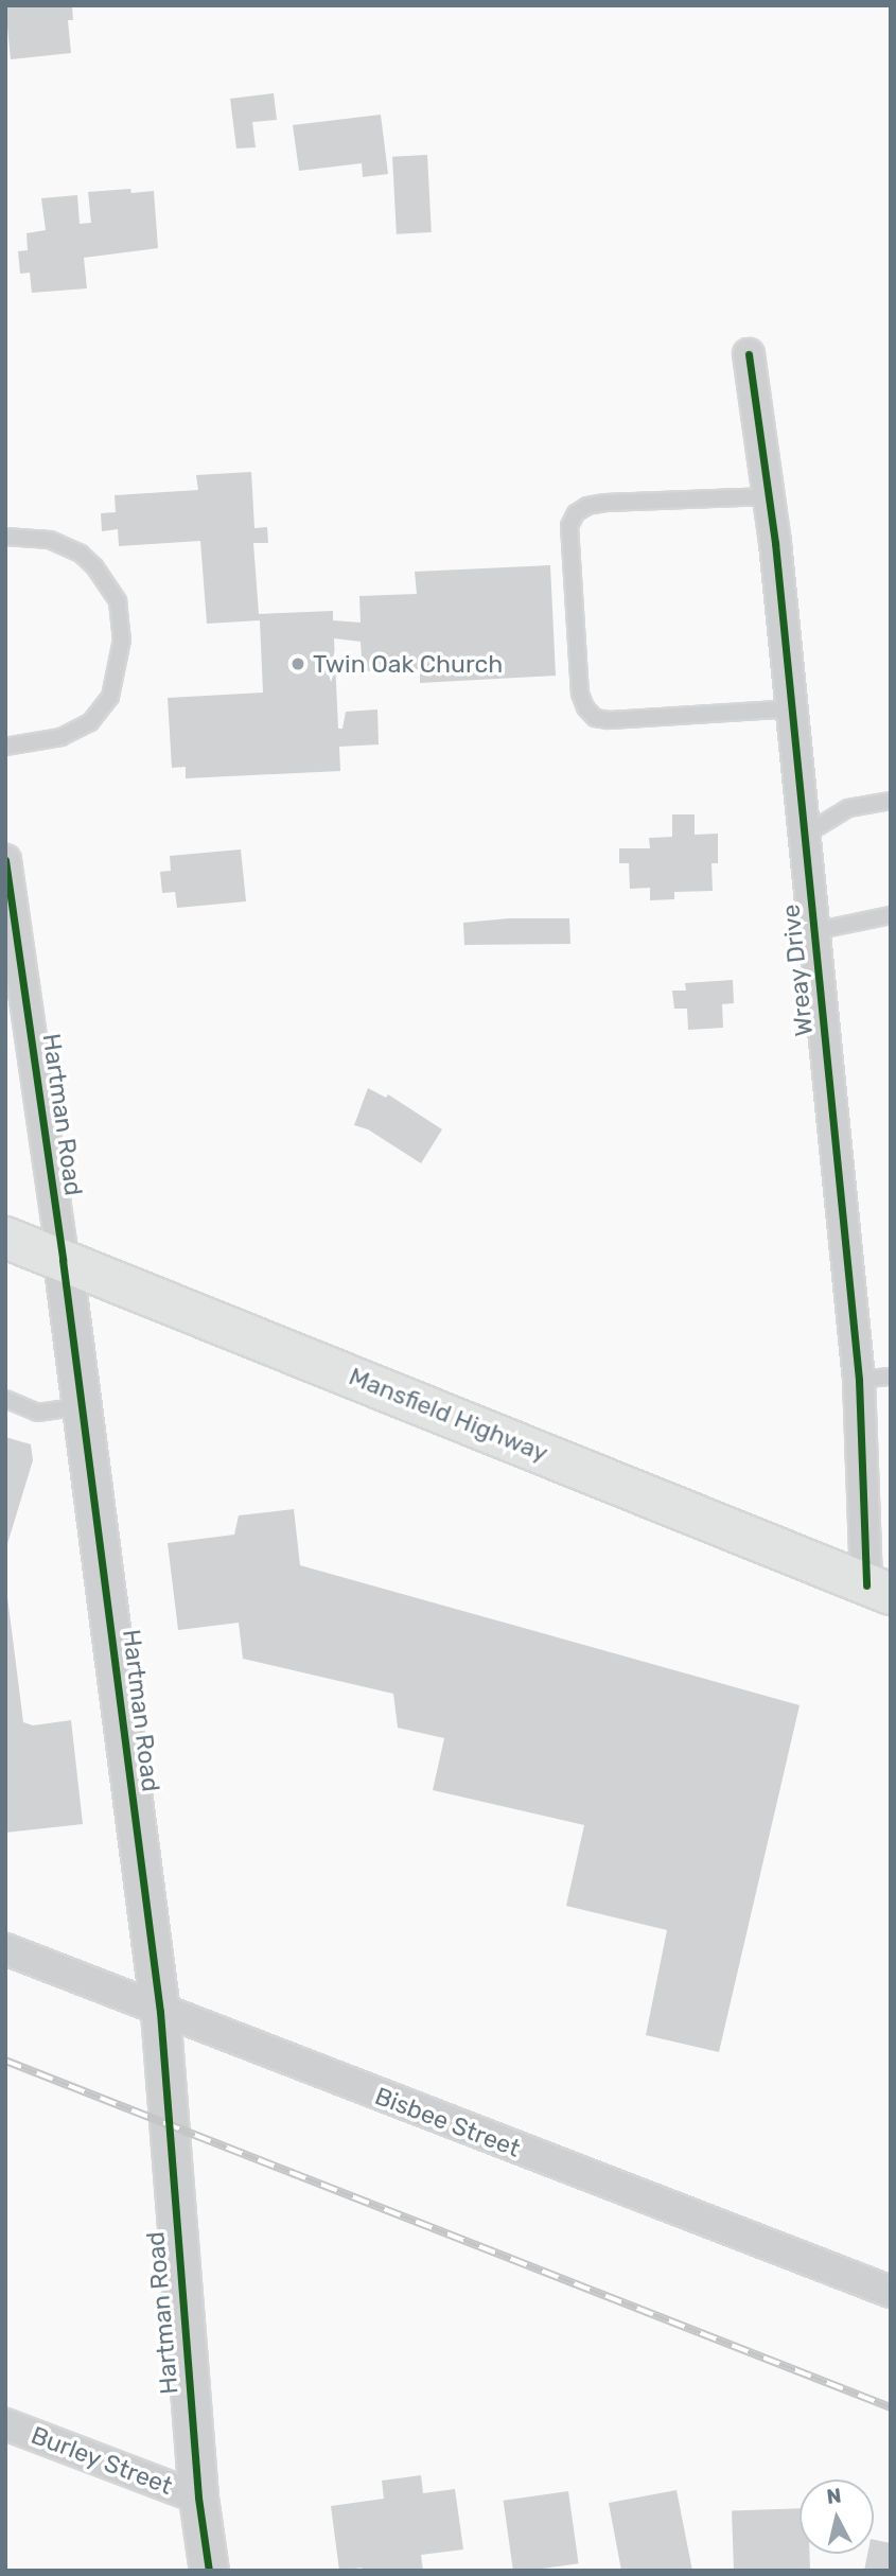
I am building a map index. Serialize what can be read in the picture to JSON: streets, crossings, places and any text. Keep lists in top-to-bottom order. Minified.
{"streets":{"main road":["Mansfield Highway"],"street":["Wreay Drive","Hartman Road","Bisbee Street","Burley Street"]},"crossings":[["Wreay Drive","Mansfield Highway"],["Hartman Road","Mansfield Highway"],["Hartman Road","Bisbee Street"],["Hartman Road","Burley Street"]],"places":["Twin Oak Church"],"north":"top"}
